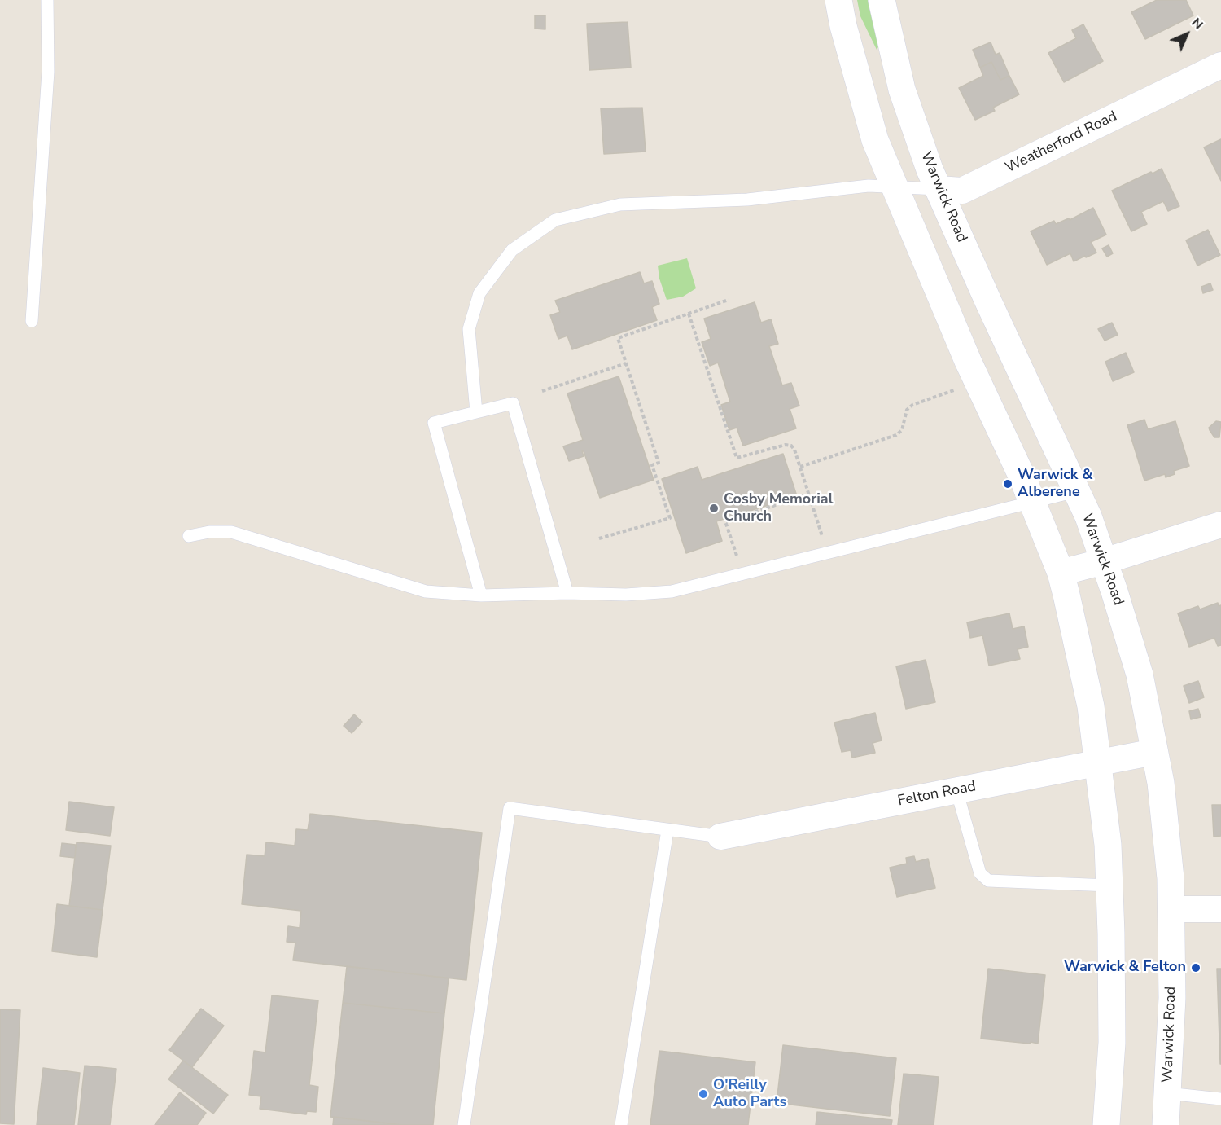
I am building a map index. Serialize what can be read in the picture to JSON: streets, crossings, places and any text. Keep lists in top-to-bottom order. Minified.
{"streets":{"main road":["Warwick Road"],"street":["Weatherford Road","Felton Road"]},"crossings":[["Weatherford Road","Warwick Road"],["Warwick Road","Felton Road"]],"places":["Warwick & Alberene","Cosby Memorial Church","Warwick & Felton","O'Reilly Auto Parts"],"north":"top right"}
